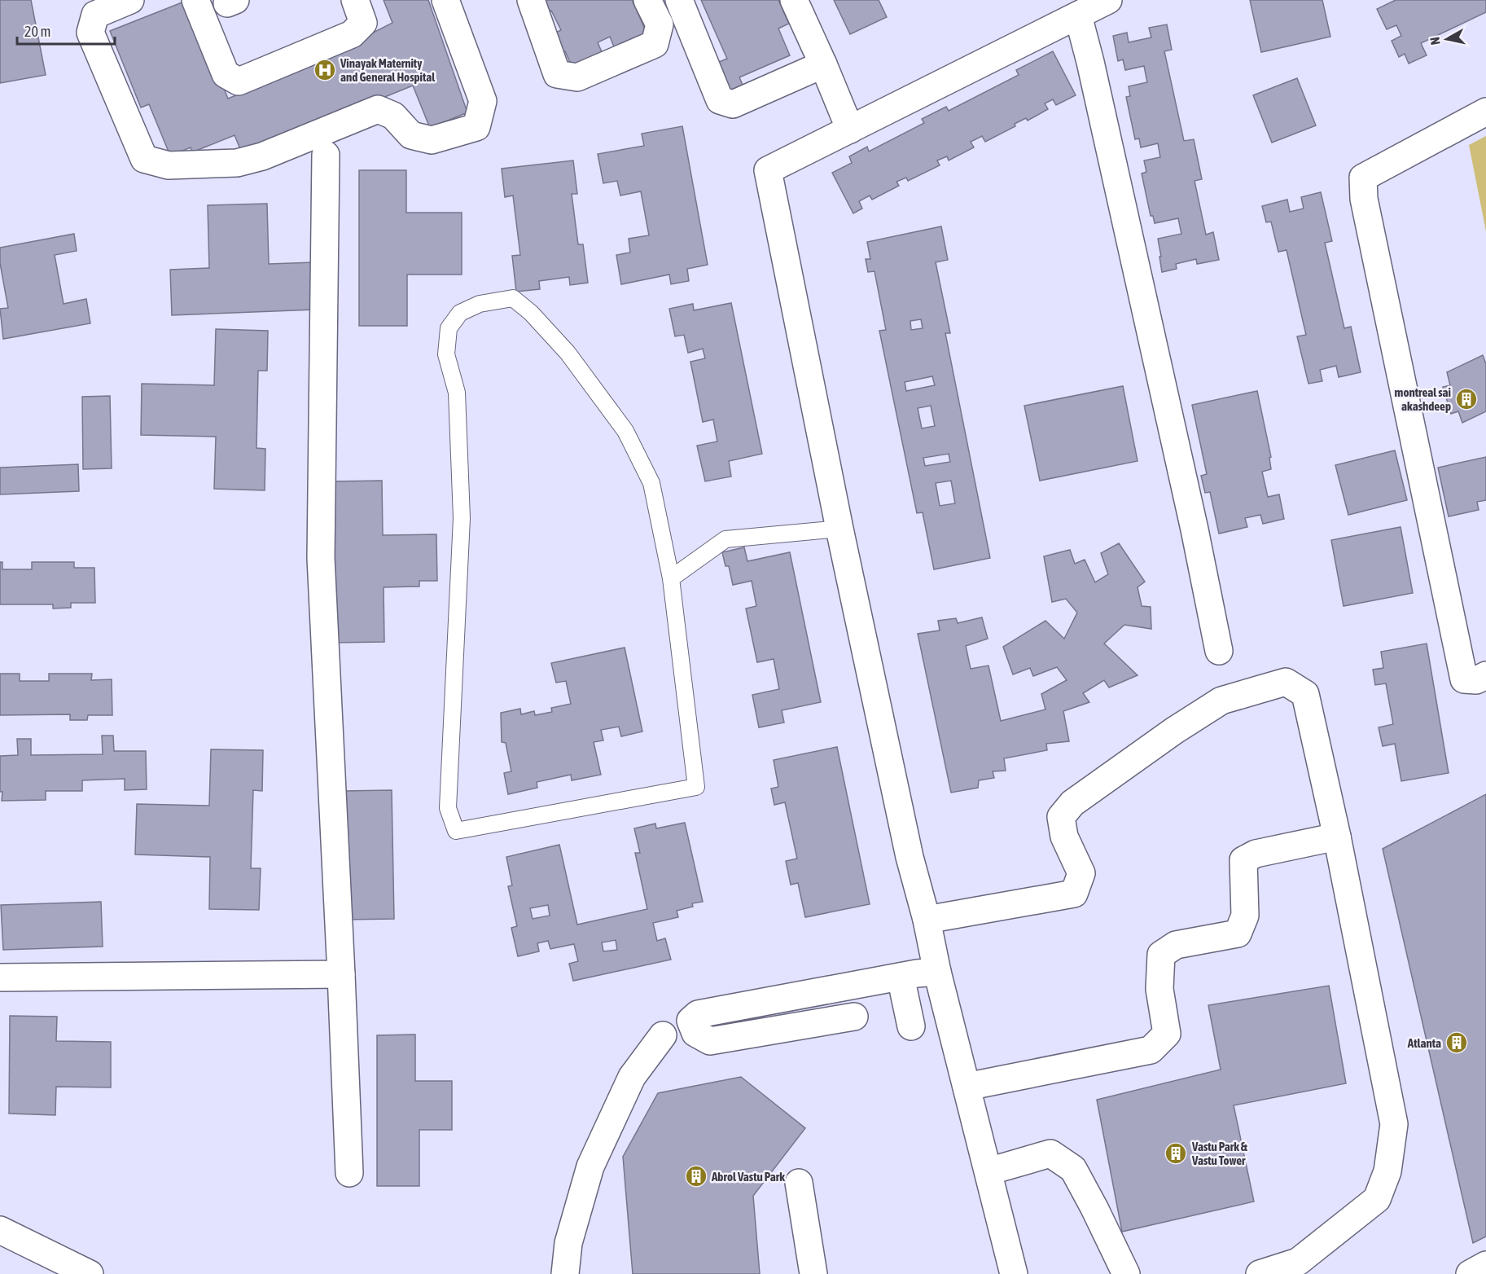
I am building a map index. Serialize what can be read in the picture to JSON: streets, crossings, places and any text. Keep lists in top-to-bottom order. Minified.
{"places":{"hospital":["Vinayak Maternity and General Hospital"],"building":["montreal sai akashdeep","Atlanta","Vastu Park & Vastu Tower","Abrol Vastu Park"]},"scale_bar":"20 m","north":"left"}
